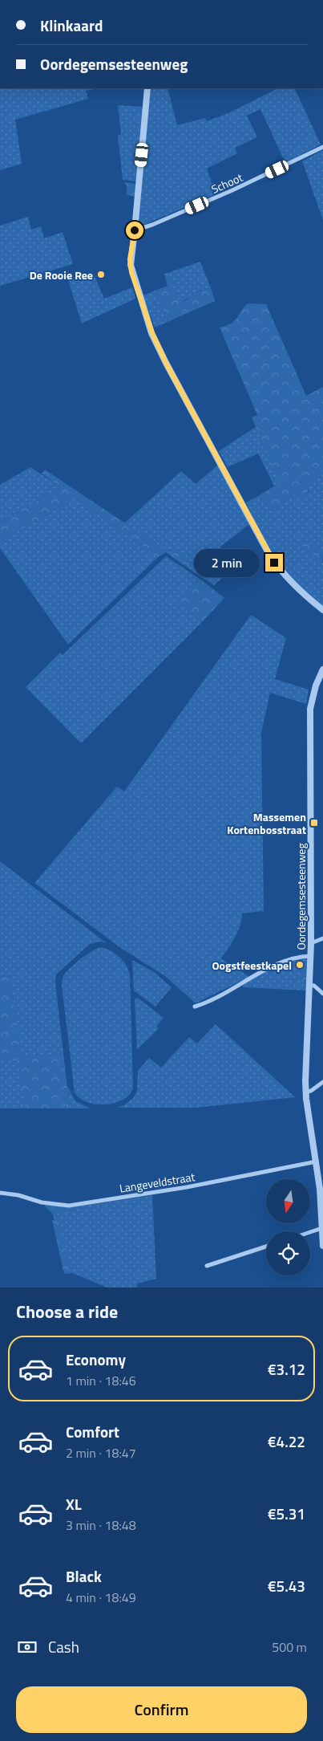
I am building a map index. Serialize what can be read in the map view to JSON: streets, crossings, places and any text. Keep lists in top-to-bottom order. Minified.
{"streets":{"street":["Schoot","Oordegemsesteenweg","Langeveldstraat"]},"crossings":[["Oordegemsesteenweg","Langeveldstraat"]],"places":{"other":["De Rooie Ree","Oogstfeestkapel"],"transit":["Massemen Kortenbosstraat"]},"north":"bottom","page":{"banner":["Klinkaard","Oordegemsesteenweg"],"bubble":"2 min","heading":"Choose a ride","list":[{"name":"Economy","note":"1 min · 18:46","value":"€3.12"},{"name":"Comfort","note":"2 min · 18:47","value":"€4.22"},{"name":"XL","note":"3 min · 18:48","value":"€5.31"},{"name":"Black","note":"4 min · 18:49","value":"€5.43"}],"pay":["Cash","500 m"],"buttons":"Confirm"}}
